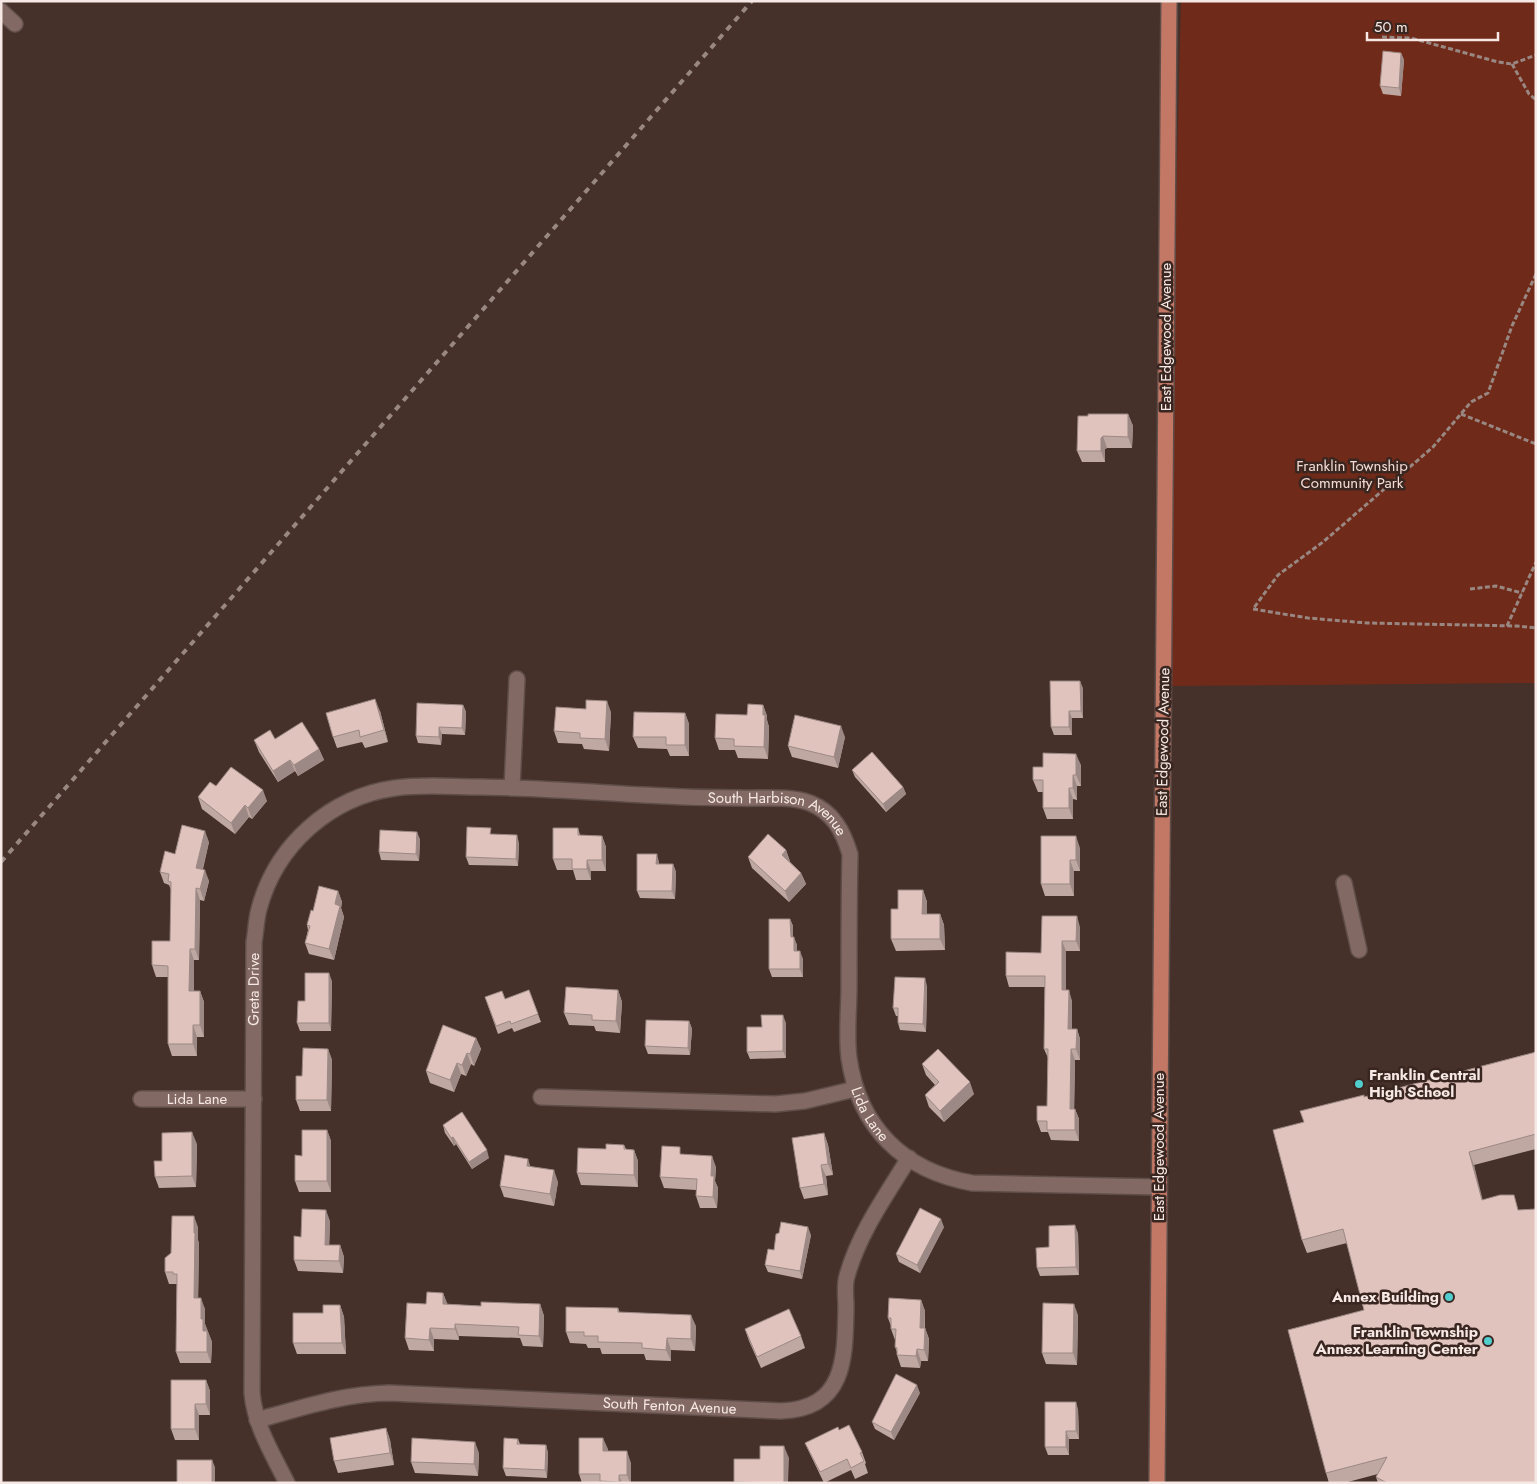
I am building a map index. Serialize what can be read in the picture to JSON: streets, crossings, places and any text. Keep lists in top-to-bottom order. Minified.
{"streets":{"main road":["East Edgewood Avenue"],"street":["South Harbison Avenue","Greta Drive","Lida Lane","South Fenton Avenue"]},"crossings":[["East Edgewood Avenue","Lida Lane"],["South Harbison Avenue","Greta Drive"],["South Harbison Avenue","Lida Lane"],["Greta Drive","Lida Lane"],["Greta Drive","South Fenton Avenue"],["Lida Lane","South Fenton Avenue"]],"parks":["Franklin Township Community Park"],"places":["Franklin Central High School","Annex Building","Franklin Township Annex Learning Center"],"scale_bar":"50 m"}
